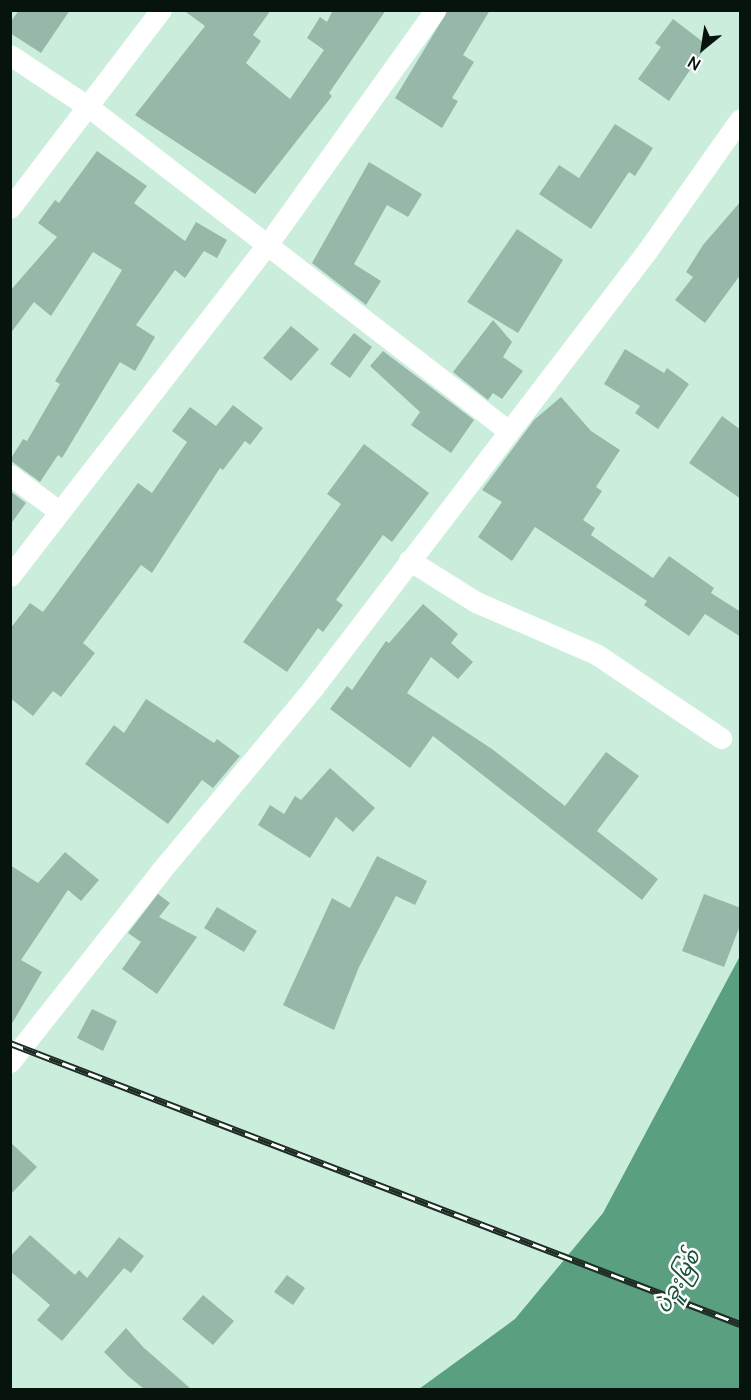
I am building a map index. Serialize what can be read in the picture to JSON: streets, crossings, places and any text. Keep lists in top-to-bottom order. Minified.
{"water":["ပဲခူးမြစ်"],"north":"bottom left"}
